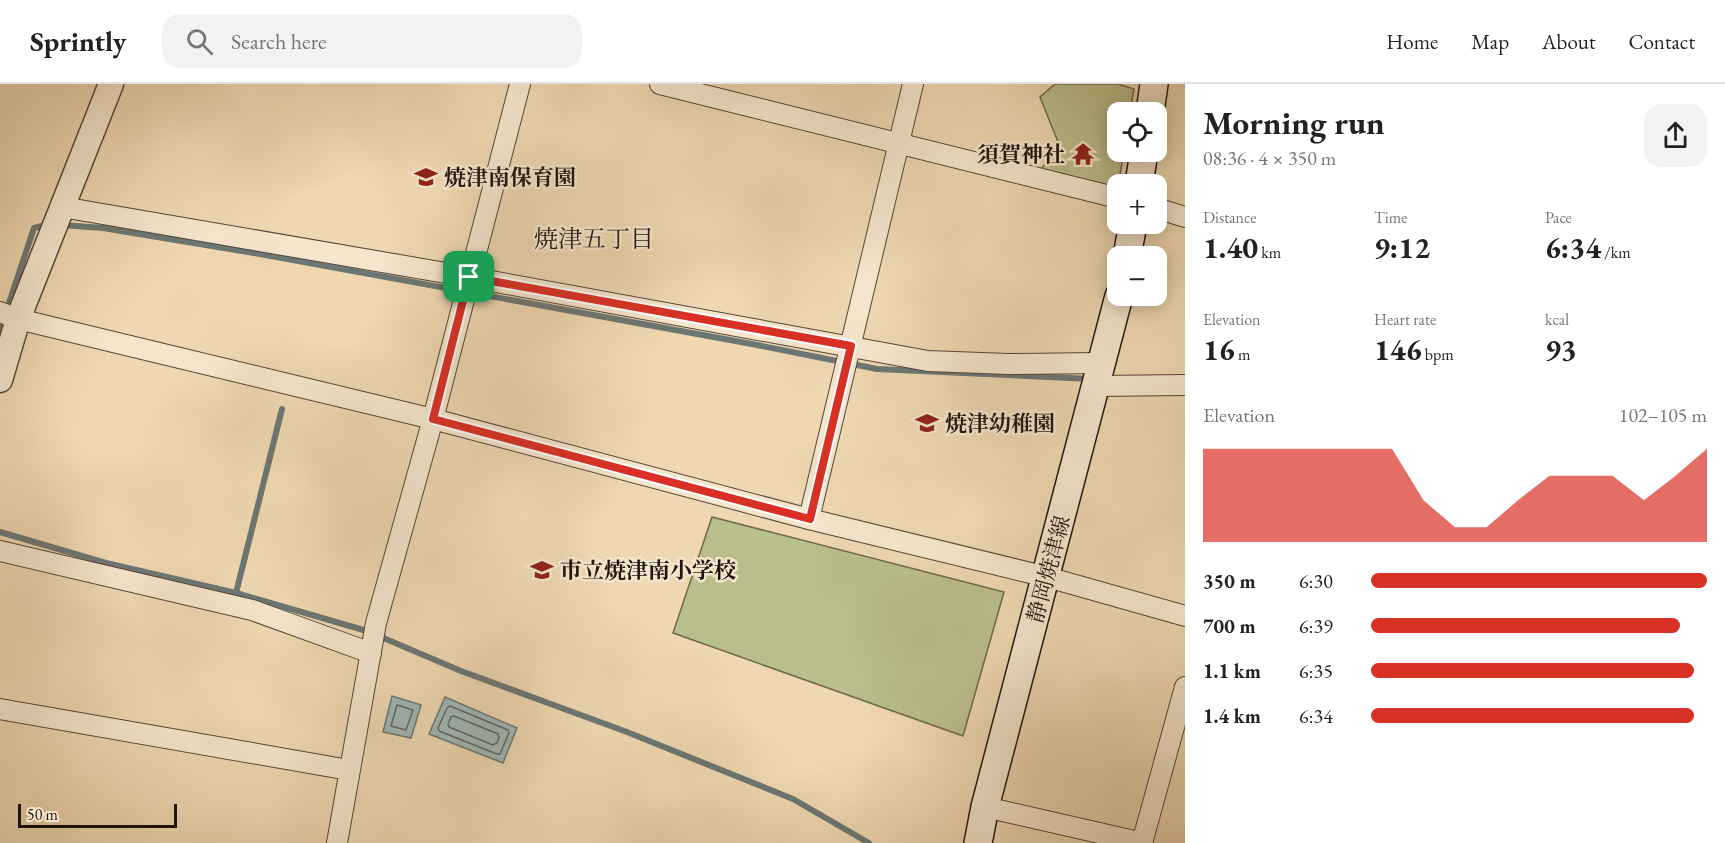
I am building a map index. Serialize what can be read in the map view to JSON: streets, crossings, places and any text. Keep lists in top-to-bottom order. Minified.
{"streets":{"main road":["静岡焼津線"]},"districts":["焼津五丁目"],"places":{"temple":["須賀神社"],"school or university":["焼津南保育園","焼津幼稚園","市立焼津南小学校"]},"scale_bar":"50 m","page":{"header":"Sprintly","search":"Search here","nav":["Home","Map","About","Contact"],"heading":["Morning run","08:36 · 4 × 350 m"],"map_buttons":["+","−"],"stats":[["Distance","1.40 km"],["Time","9:12"],["Pace","6:34 /km"],["Elevation","16 m"],["Heart rate","146 bpm"],["kcal","93"]],"chart":["Elevation","102–105 m"],"list":[{"name":"350 m","note":"6:30"},{"name":"700 m","note":"6:39"},{"name":"1.1 km","note":"6:35"},{"name":"1.4 km","note":"6:34"}],"scale":"50 m"}}
